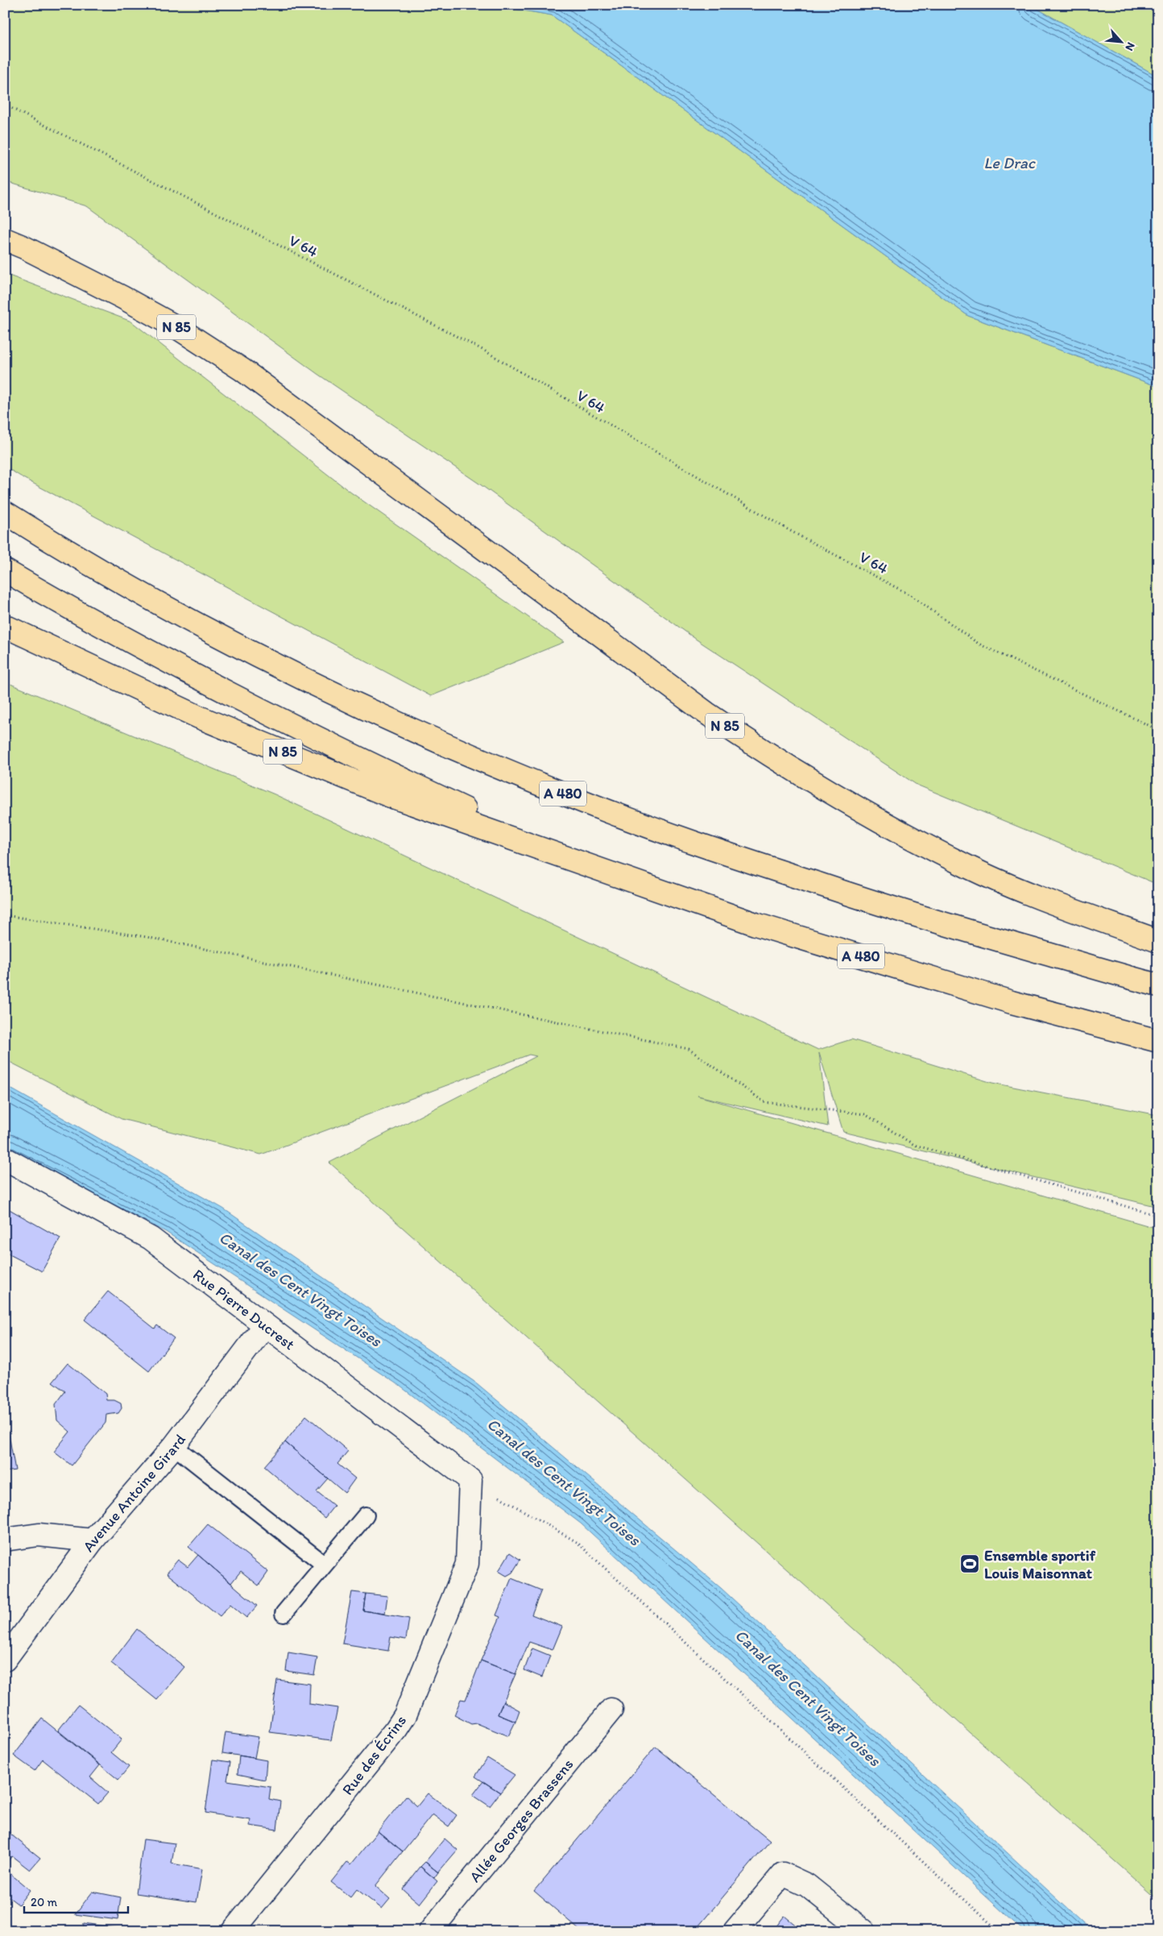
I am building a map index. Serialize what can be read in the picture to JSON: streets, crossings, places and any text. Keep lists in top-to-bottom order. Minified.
{"streets":{"highway":["N 85","A 480"],"street":["Rue Pierre Ducrest","Avenue Antoine Girard","Rue des Écrins","Allée Georges Brassens"],"path":["V 64"]},"crossings":[["N 85","A 480"],["Rue Pierre Ducrest","Avenue Antoine Girard"],["Rue Pierre Ducrest","Rue des Écrins"]],"water":["Le Drac","Canal des Cent Vingt Toises"],"places":{"sports":["Ensemble sportif Louis Maisonnat"]},"scale_bar":"20 m","north":"bottom right"}
